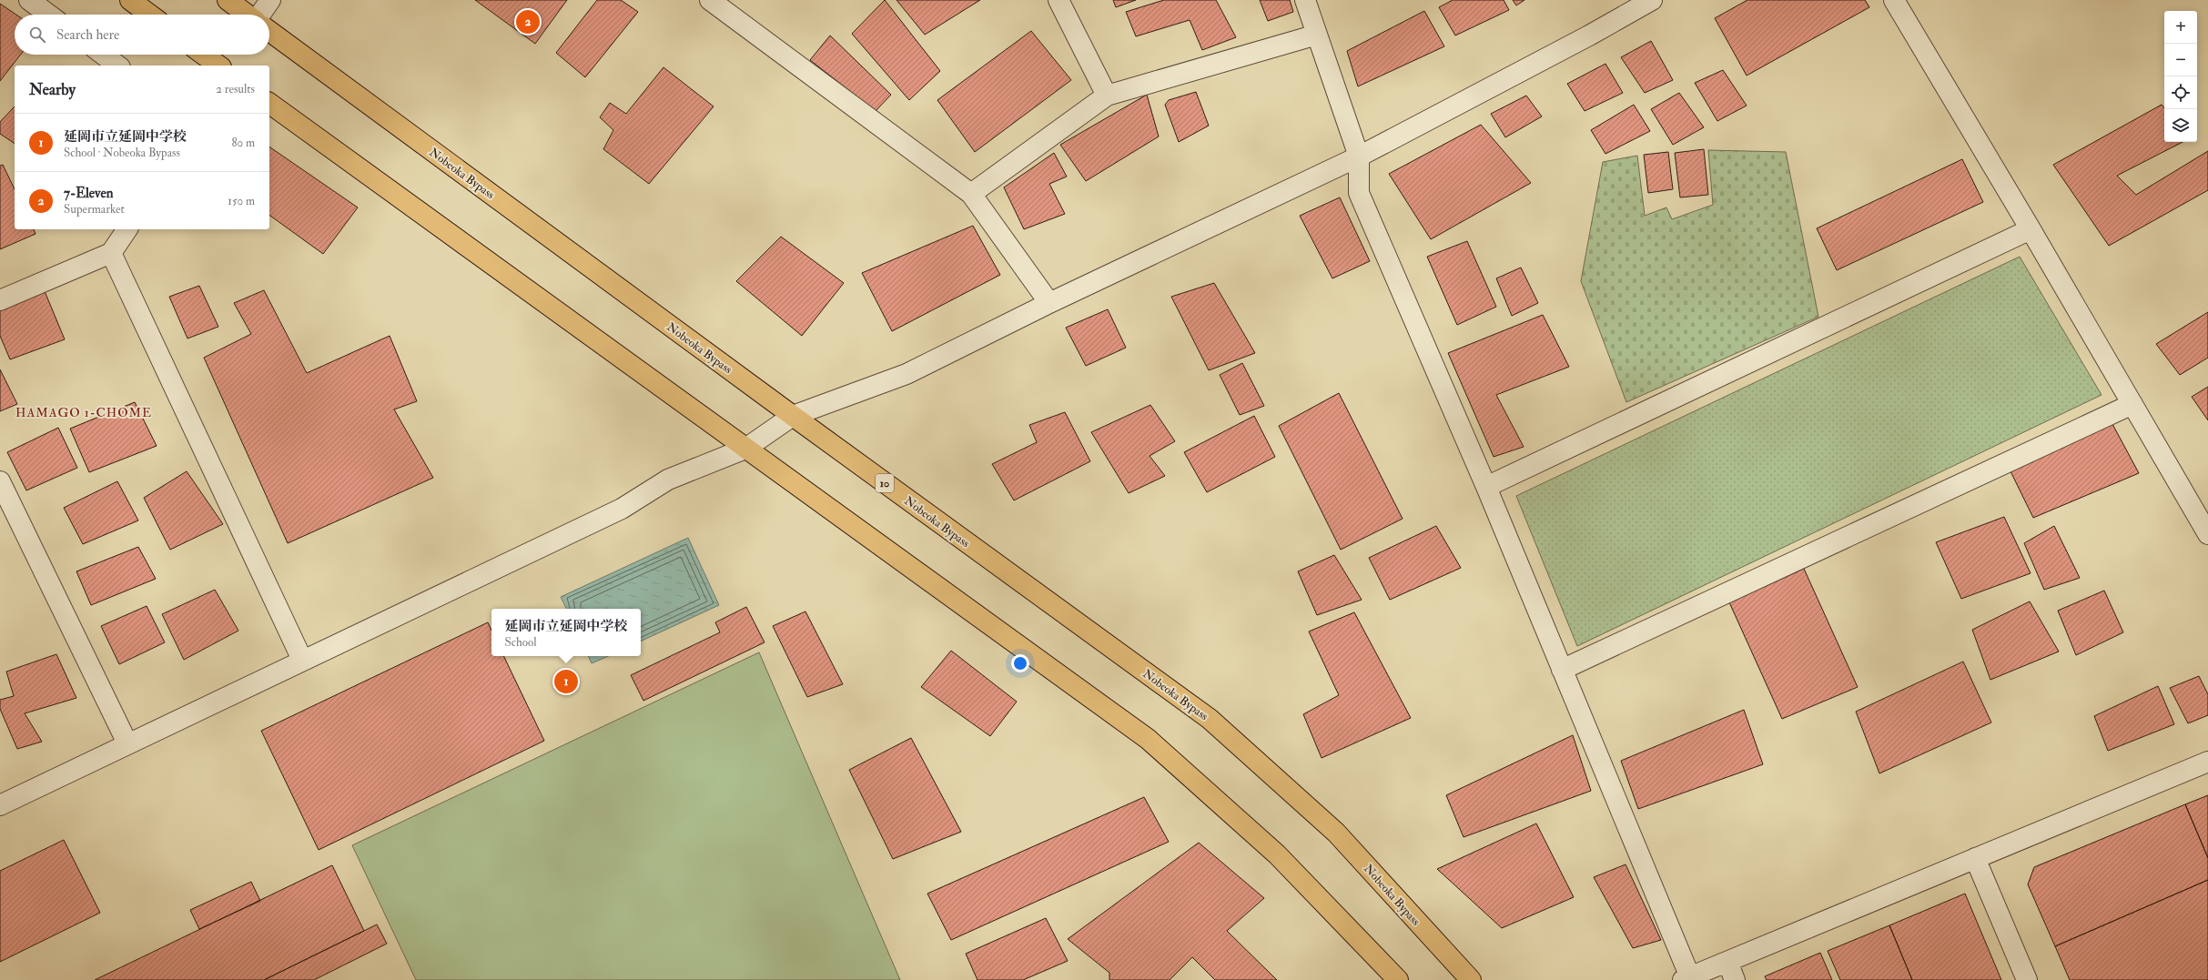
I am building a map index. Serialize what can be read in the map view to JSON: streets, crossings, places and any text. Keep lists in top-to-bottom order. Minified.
{"streets":{"highway":["Nobeoka Bypass","10"]},"districts":["HAMAGO 1-CHOME"],"page":{"pins":["2","1"],"map_buttons":["+","−"],"search":"Search here","heading":["Nearby","2 results"],"list":[{"mark":"1","name":"延岡市立延岡中学校","note":"School · Nobeoka Bypass","value":"80 m"},{"mark":"2","name":"7-Eleven","note":"Supermarket","value":"150 m"}],"popup":["延岡市立延岡中学校","School"]}}
